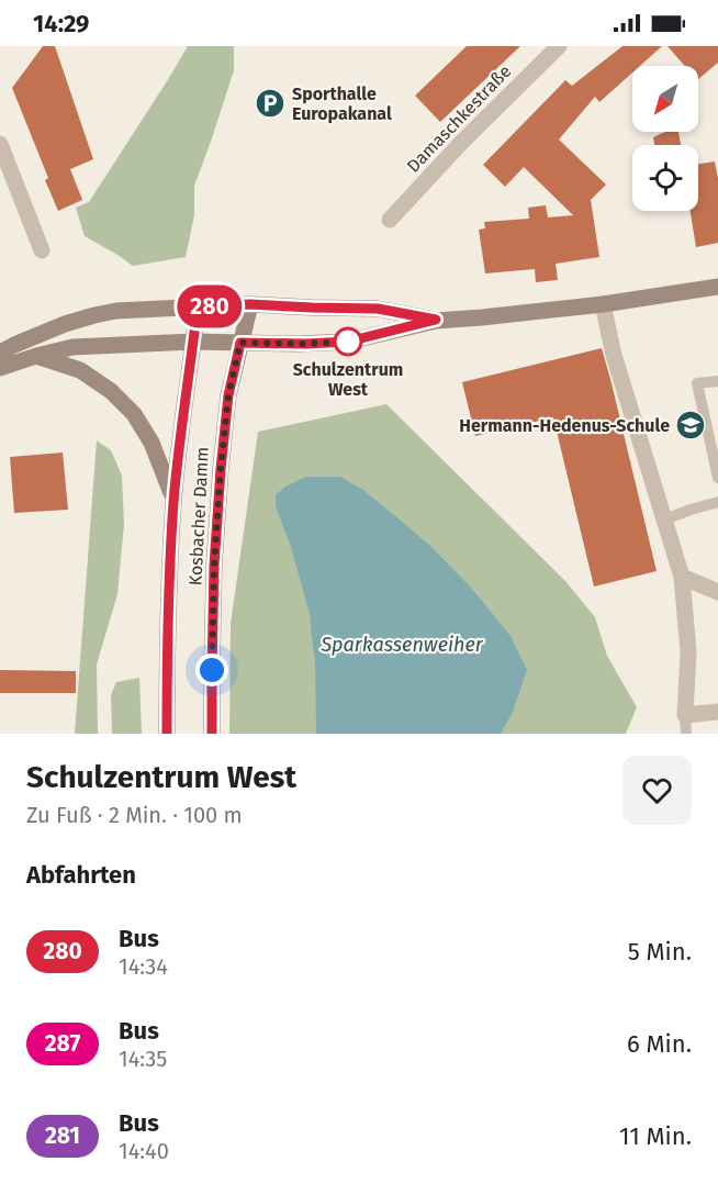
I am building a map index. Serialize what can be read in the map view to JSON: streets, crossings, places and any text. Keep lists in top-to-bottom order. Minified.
{"streets":{"street":["Damaschkestraße","Kosbacher Damm"]},"water":["Sparkassenweiher"],"places":{"parking":["Sporthalle Europakanal"],"other":["Schulzentrum West"],"school or university":["Hermann-Hedenus-Schule"]},"lines":["bus line 280"],"north":"bottom left","page":{"status":"14:29","on_map":"280","heading":[["Schulzentrum West","Zu Fuß · 2 Min. · 100 m"],"Abfahrten"],"list":[{"mark":"280","name":"Bus","note":"14:34","value":"5 Min."},{"mark":"287","name":"Bus","note":"14:35","value":"6 Min."},{"mark":"281","name":"Bus","note":"14:40","value":"11 Min."}]}}
